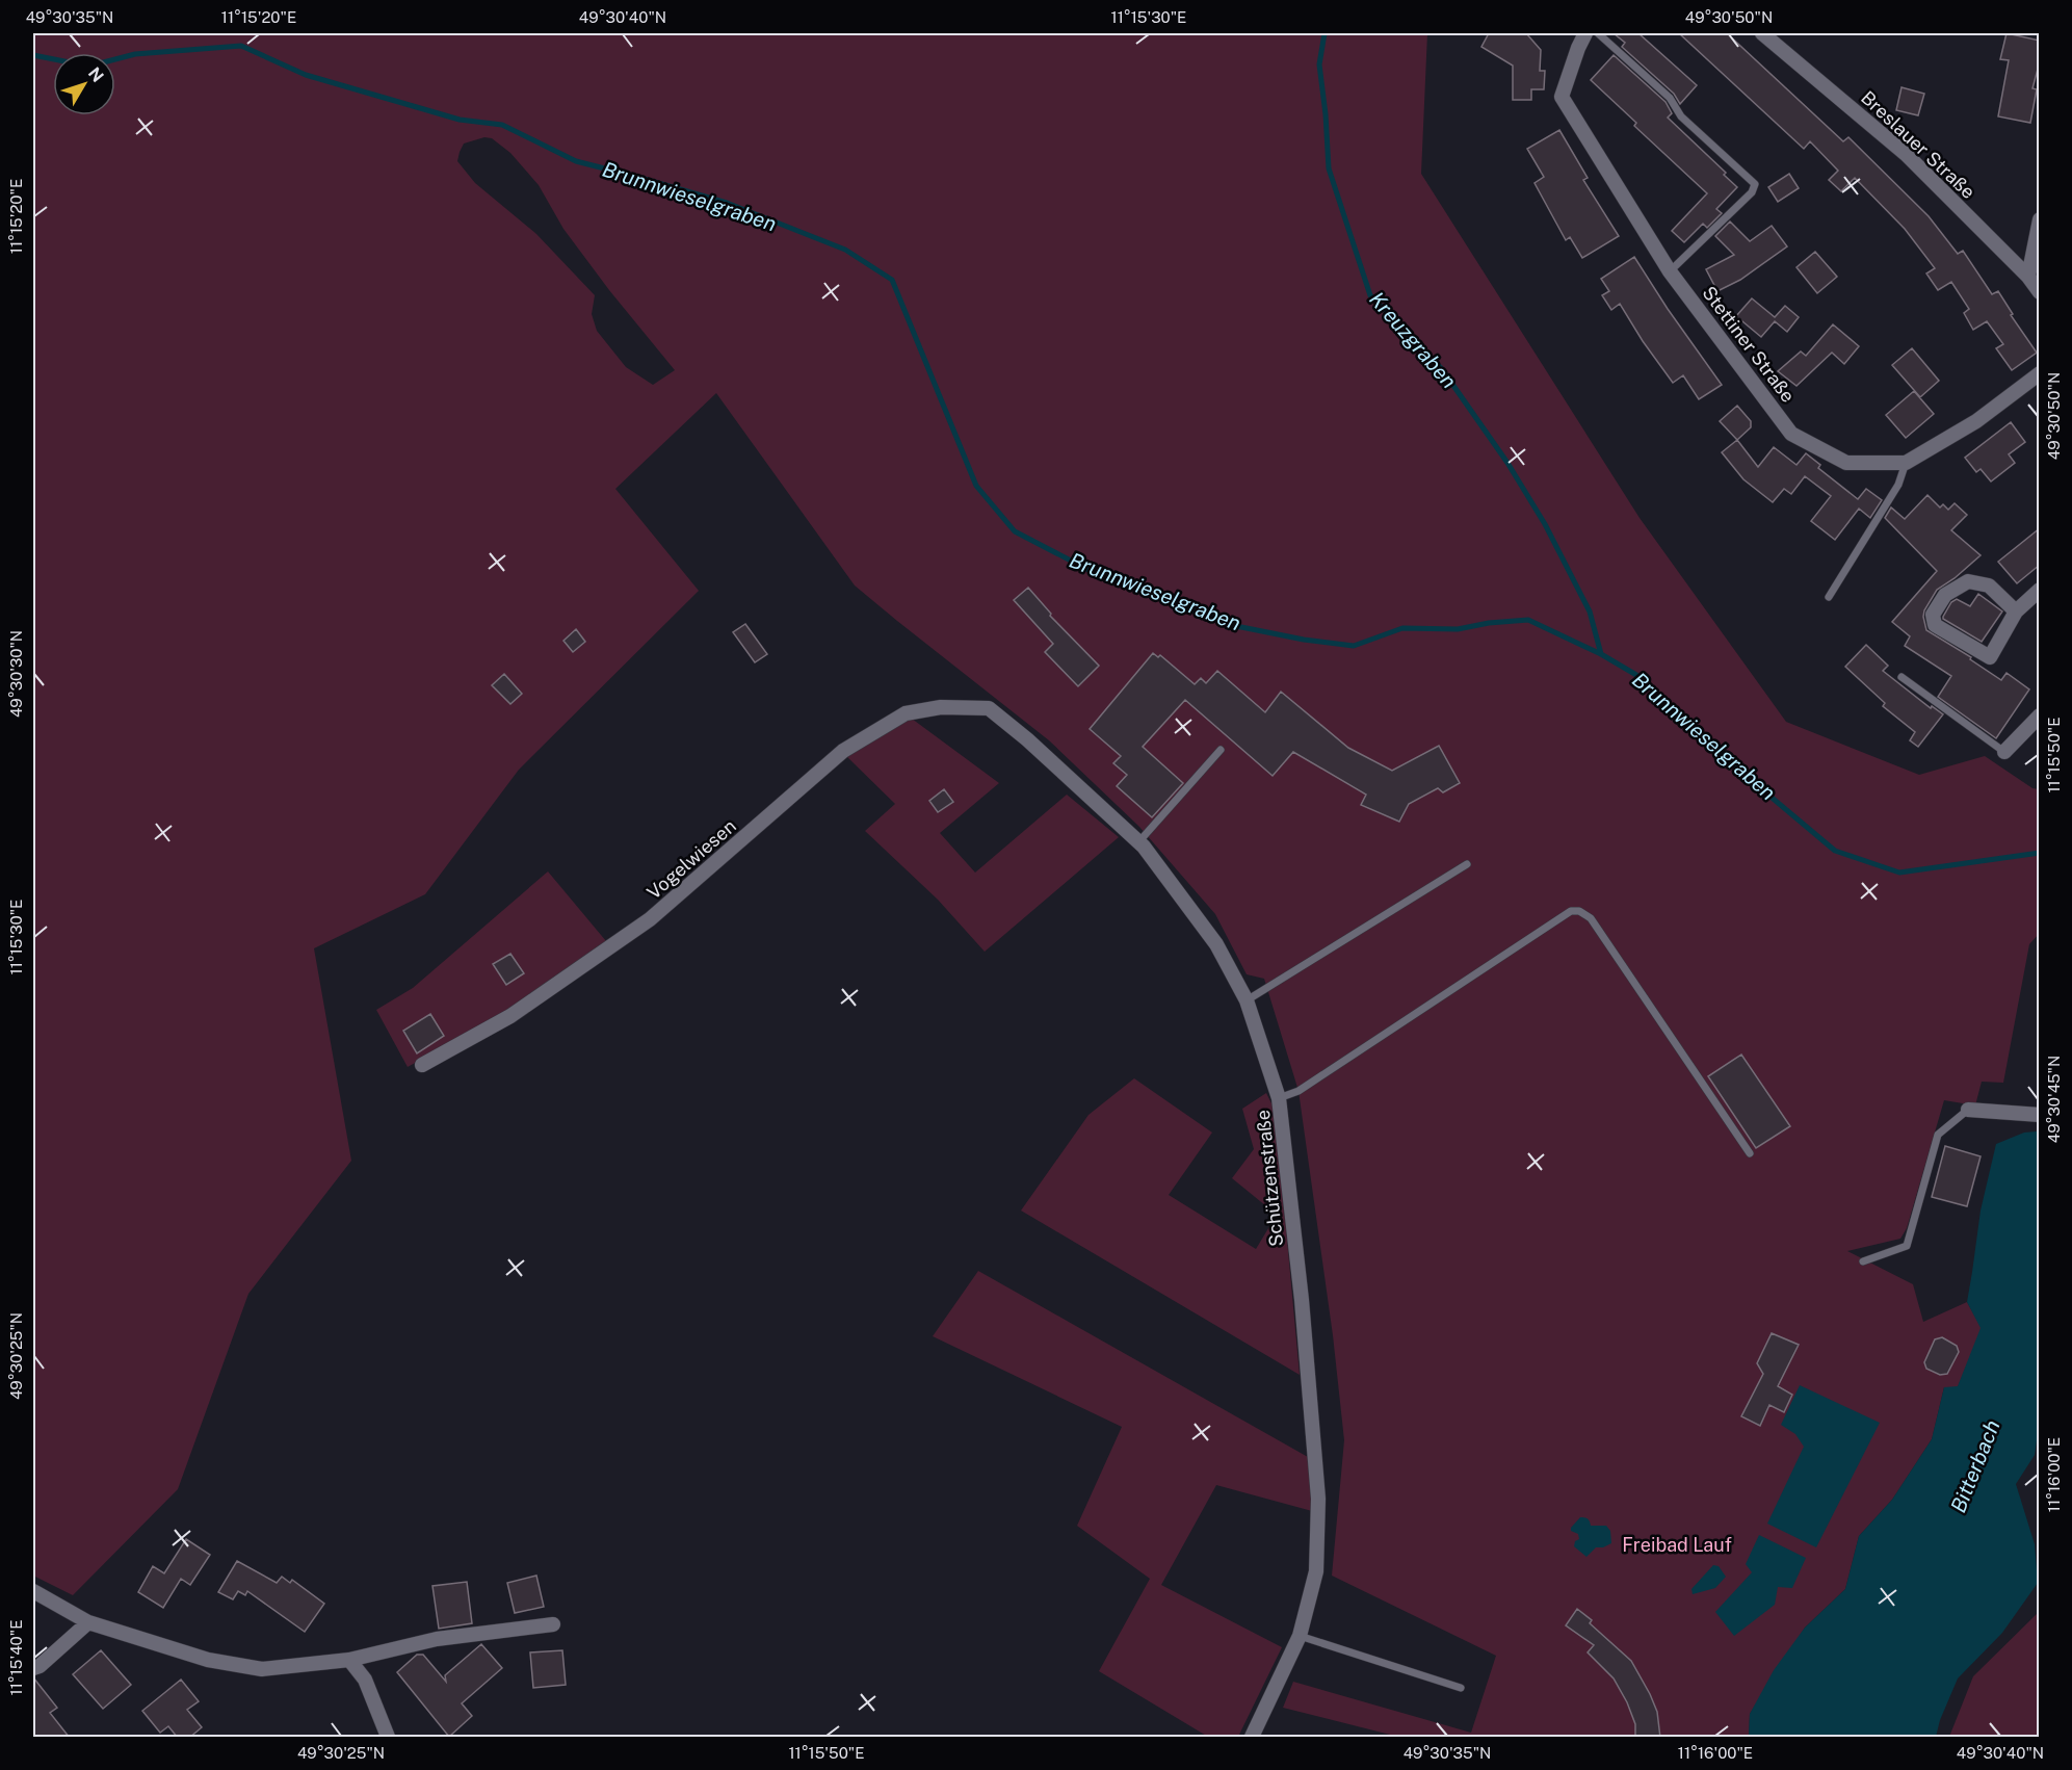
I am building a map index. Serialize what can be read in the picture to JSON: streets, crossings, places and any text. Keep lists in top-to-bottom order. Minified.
{"streets":{"street":["Breslauer Straße","Stettiner Straße","Vogelwiesen","Schützenstraße"]},"crossings":[["Vogelwiesen","Schützenstraße"]],"water":["Brunnwieselgraben","Kreuzgraben","Bitterbach"],"parks":["Freibad Lauf"],"north":"top right","coordinates":["49°30'35\"N","11°15'20\"E","49°30'40\"N","11°15'30\"E","49°30'50\"N","49°30'30\"N","11°15'50\"E","49°30'45\"N","49°30'25\"N","11°16'00\"E","11°15'40\"E"]}
